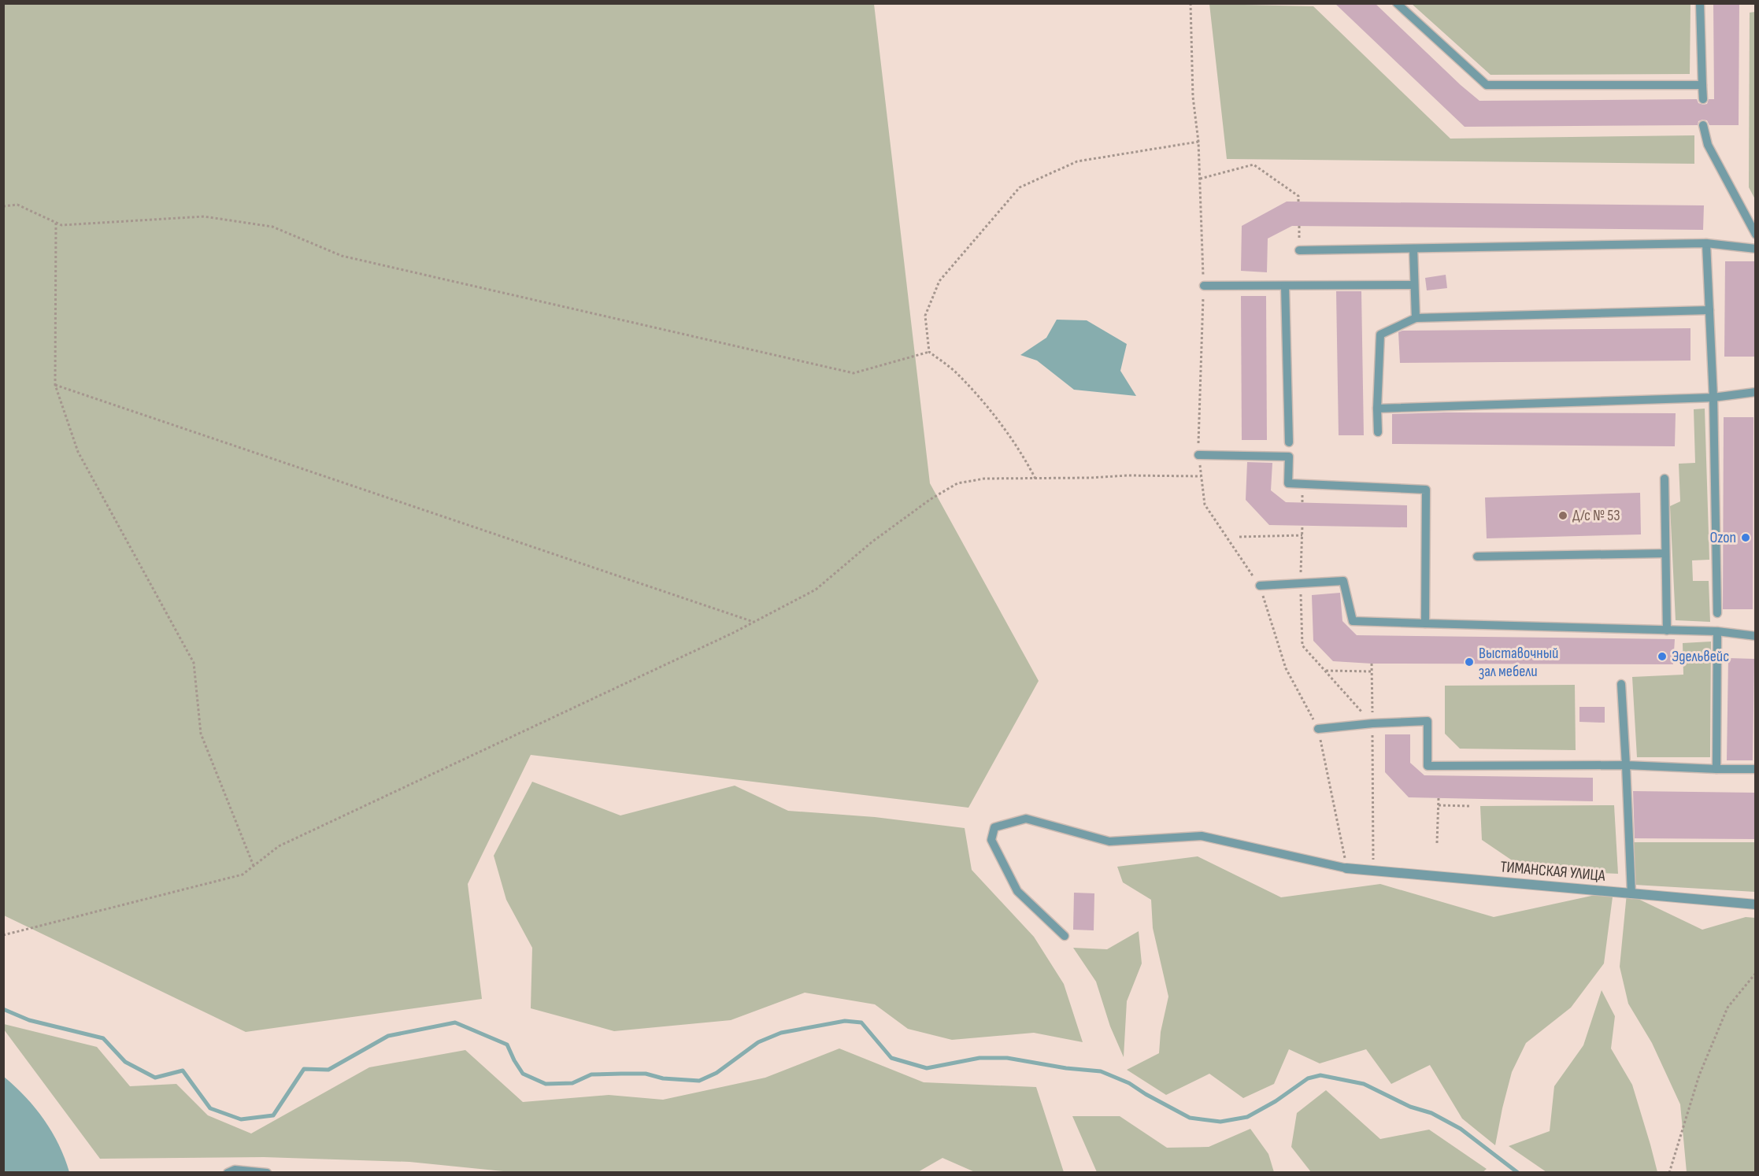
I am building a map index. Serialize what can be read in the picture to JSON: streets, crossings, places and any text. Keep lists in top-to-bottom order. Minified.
{"streets":{"street":["ТИМАНСКАЯ УЛИЦА"]},"places":["Д/с № 53","Ozon","Эдельвейс","Выставочный зал мебели"]}
